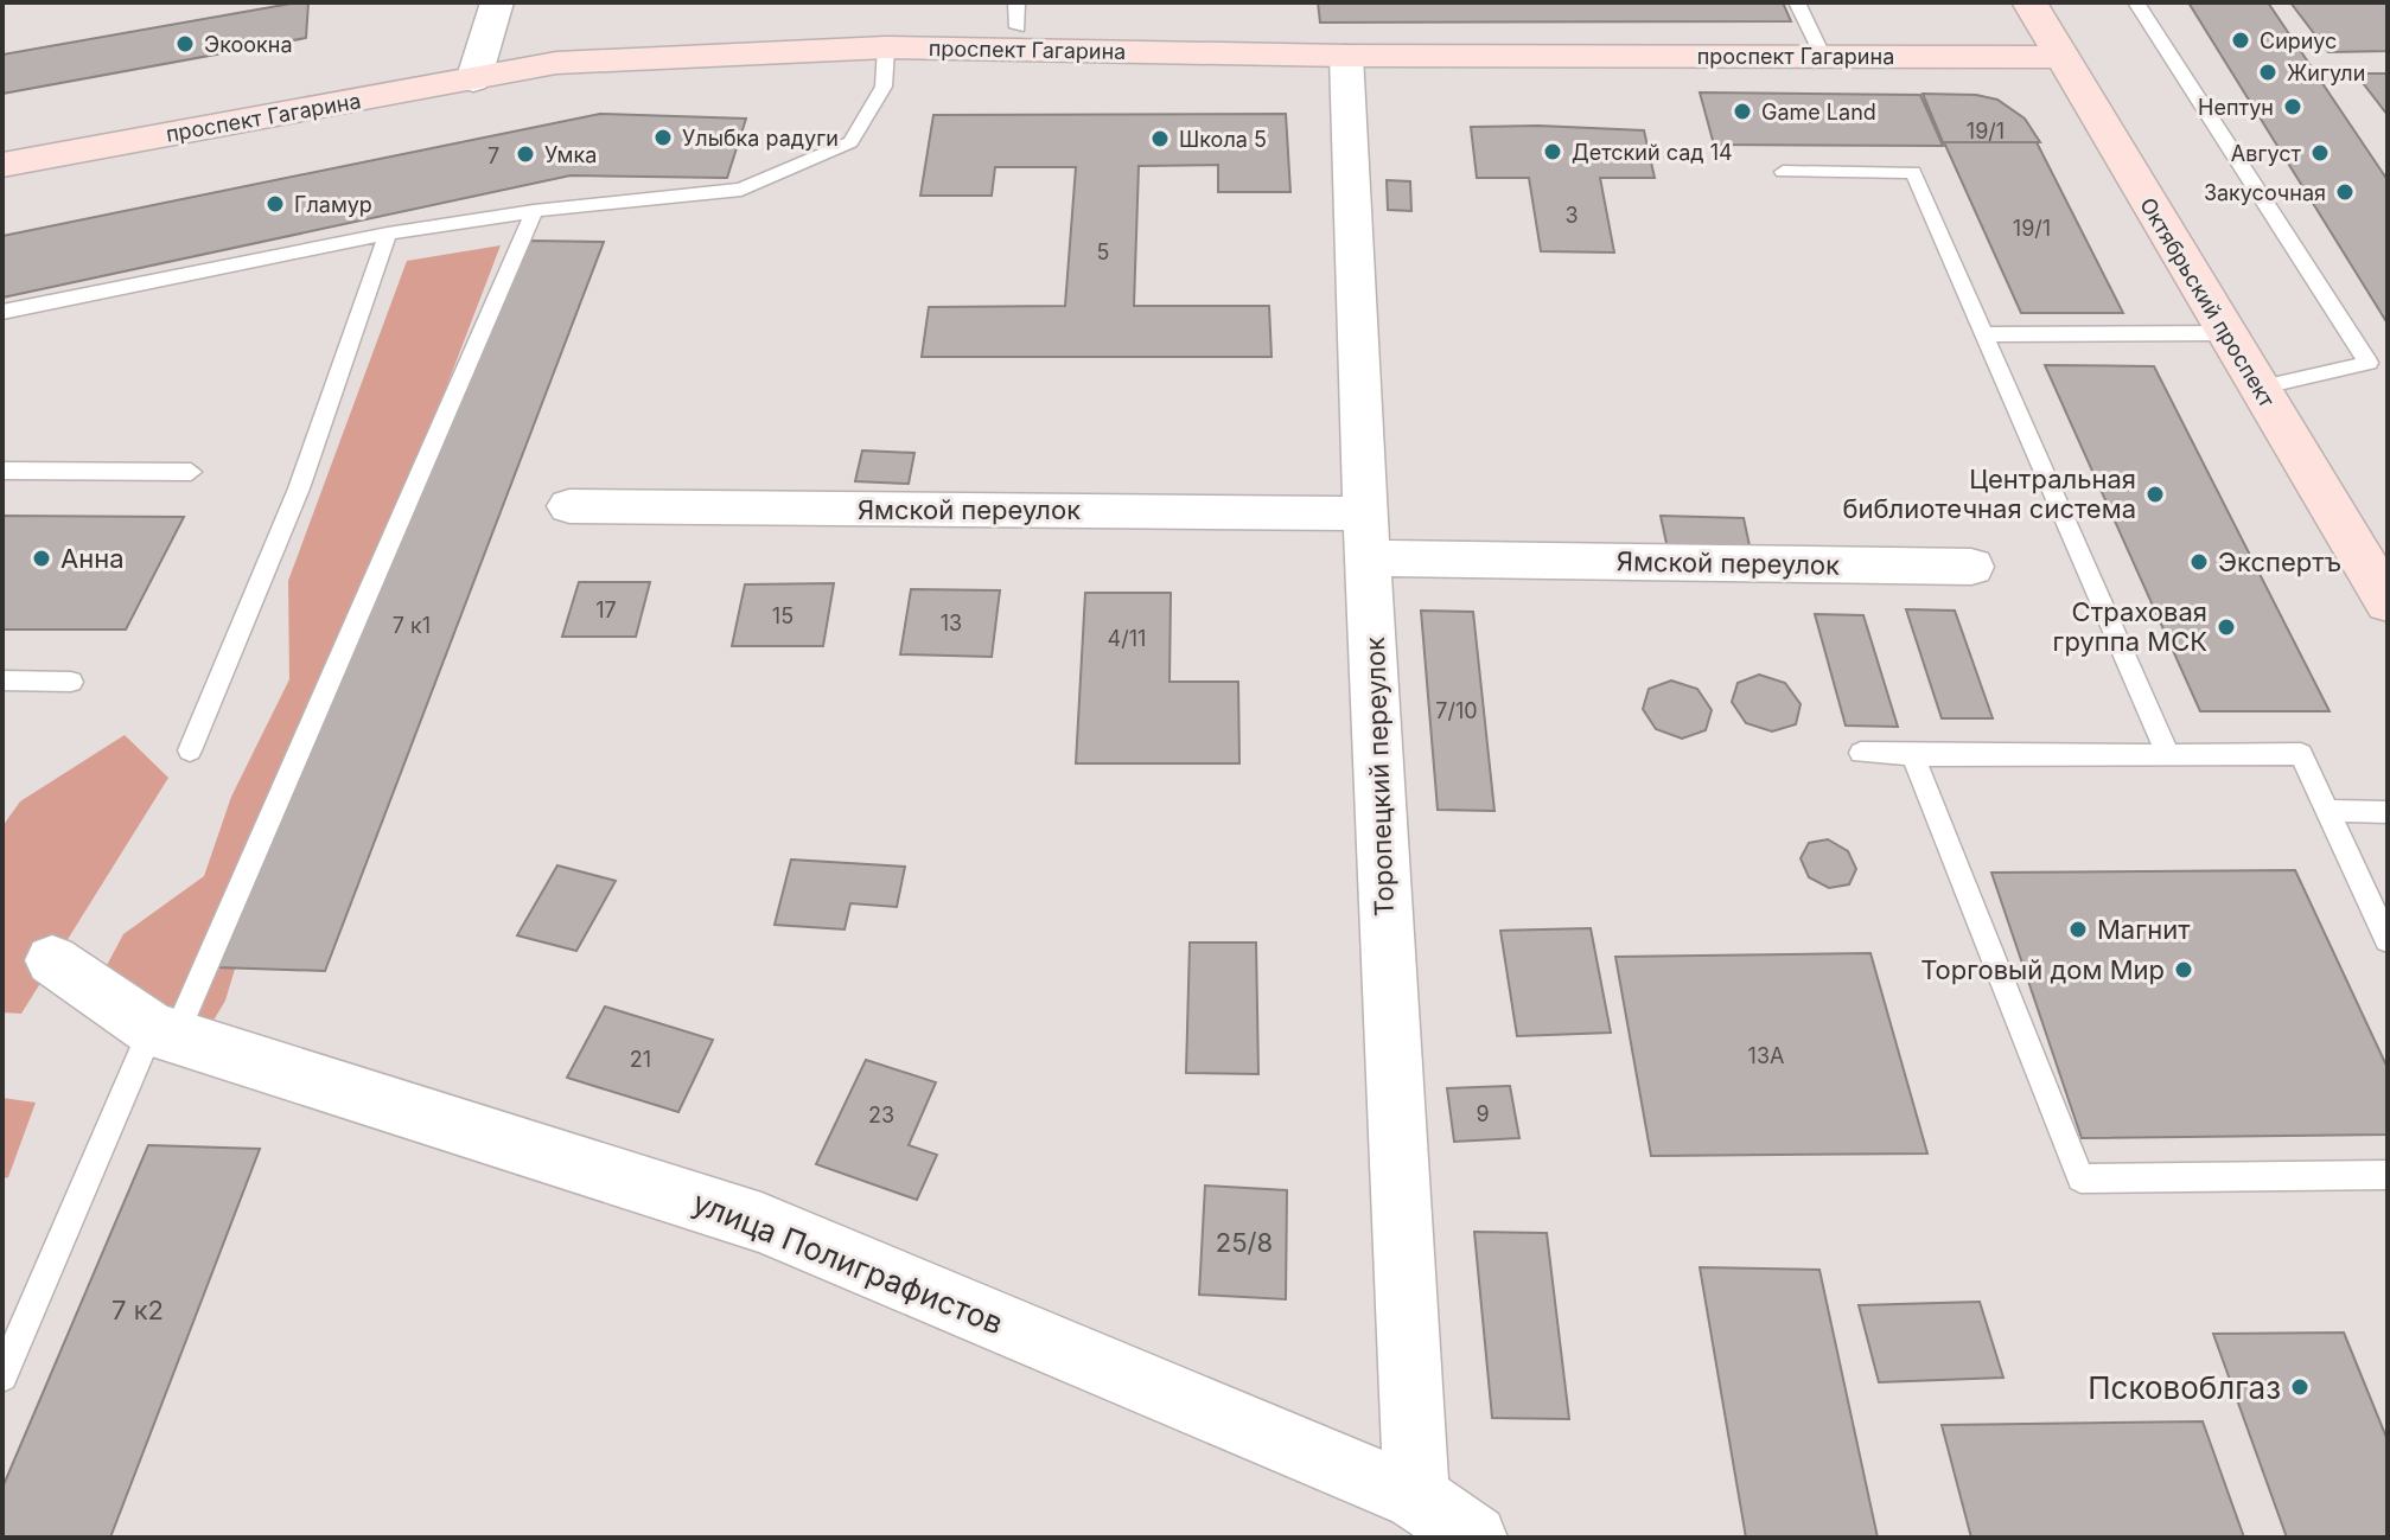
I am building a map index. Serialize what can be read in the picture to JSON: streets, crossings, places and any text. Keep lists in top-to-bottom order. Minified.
{"streets":{"main road":["проспект Гагарина","Октябрьский проспект"],"street":["Ямской переулок","Торопецкий переулок","улица Полиграфистов"]},"crossings":[["проспект Гагарина","Октябрьский проспект"],["проспект Гагарина","Торопецкий переулок"],["Ямской переулок","Торопецкий переулок"],["Торопецкий переулок","улица Полиграфистов"]],"places":["Сириус","Экоокна","Жигули","Нептун","Game Land","Улыбка радуги","Школа 5","Детский сад 14","Август","Умка","Закусочная","Гламур","Центральная библиотечная система","Анна","Экспертъ","Страховая группа МСК","Магнит","Торговый дом Мир","Псковоблгаз"],"house_numbers":["19/1","7","3","19/1","5","17","15","13","7 к1","4/11","7/10","13А","21","9","23","25/8","7 к2"]}
